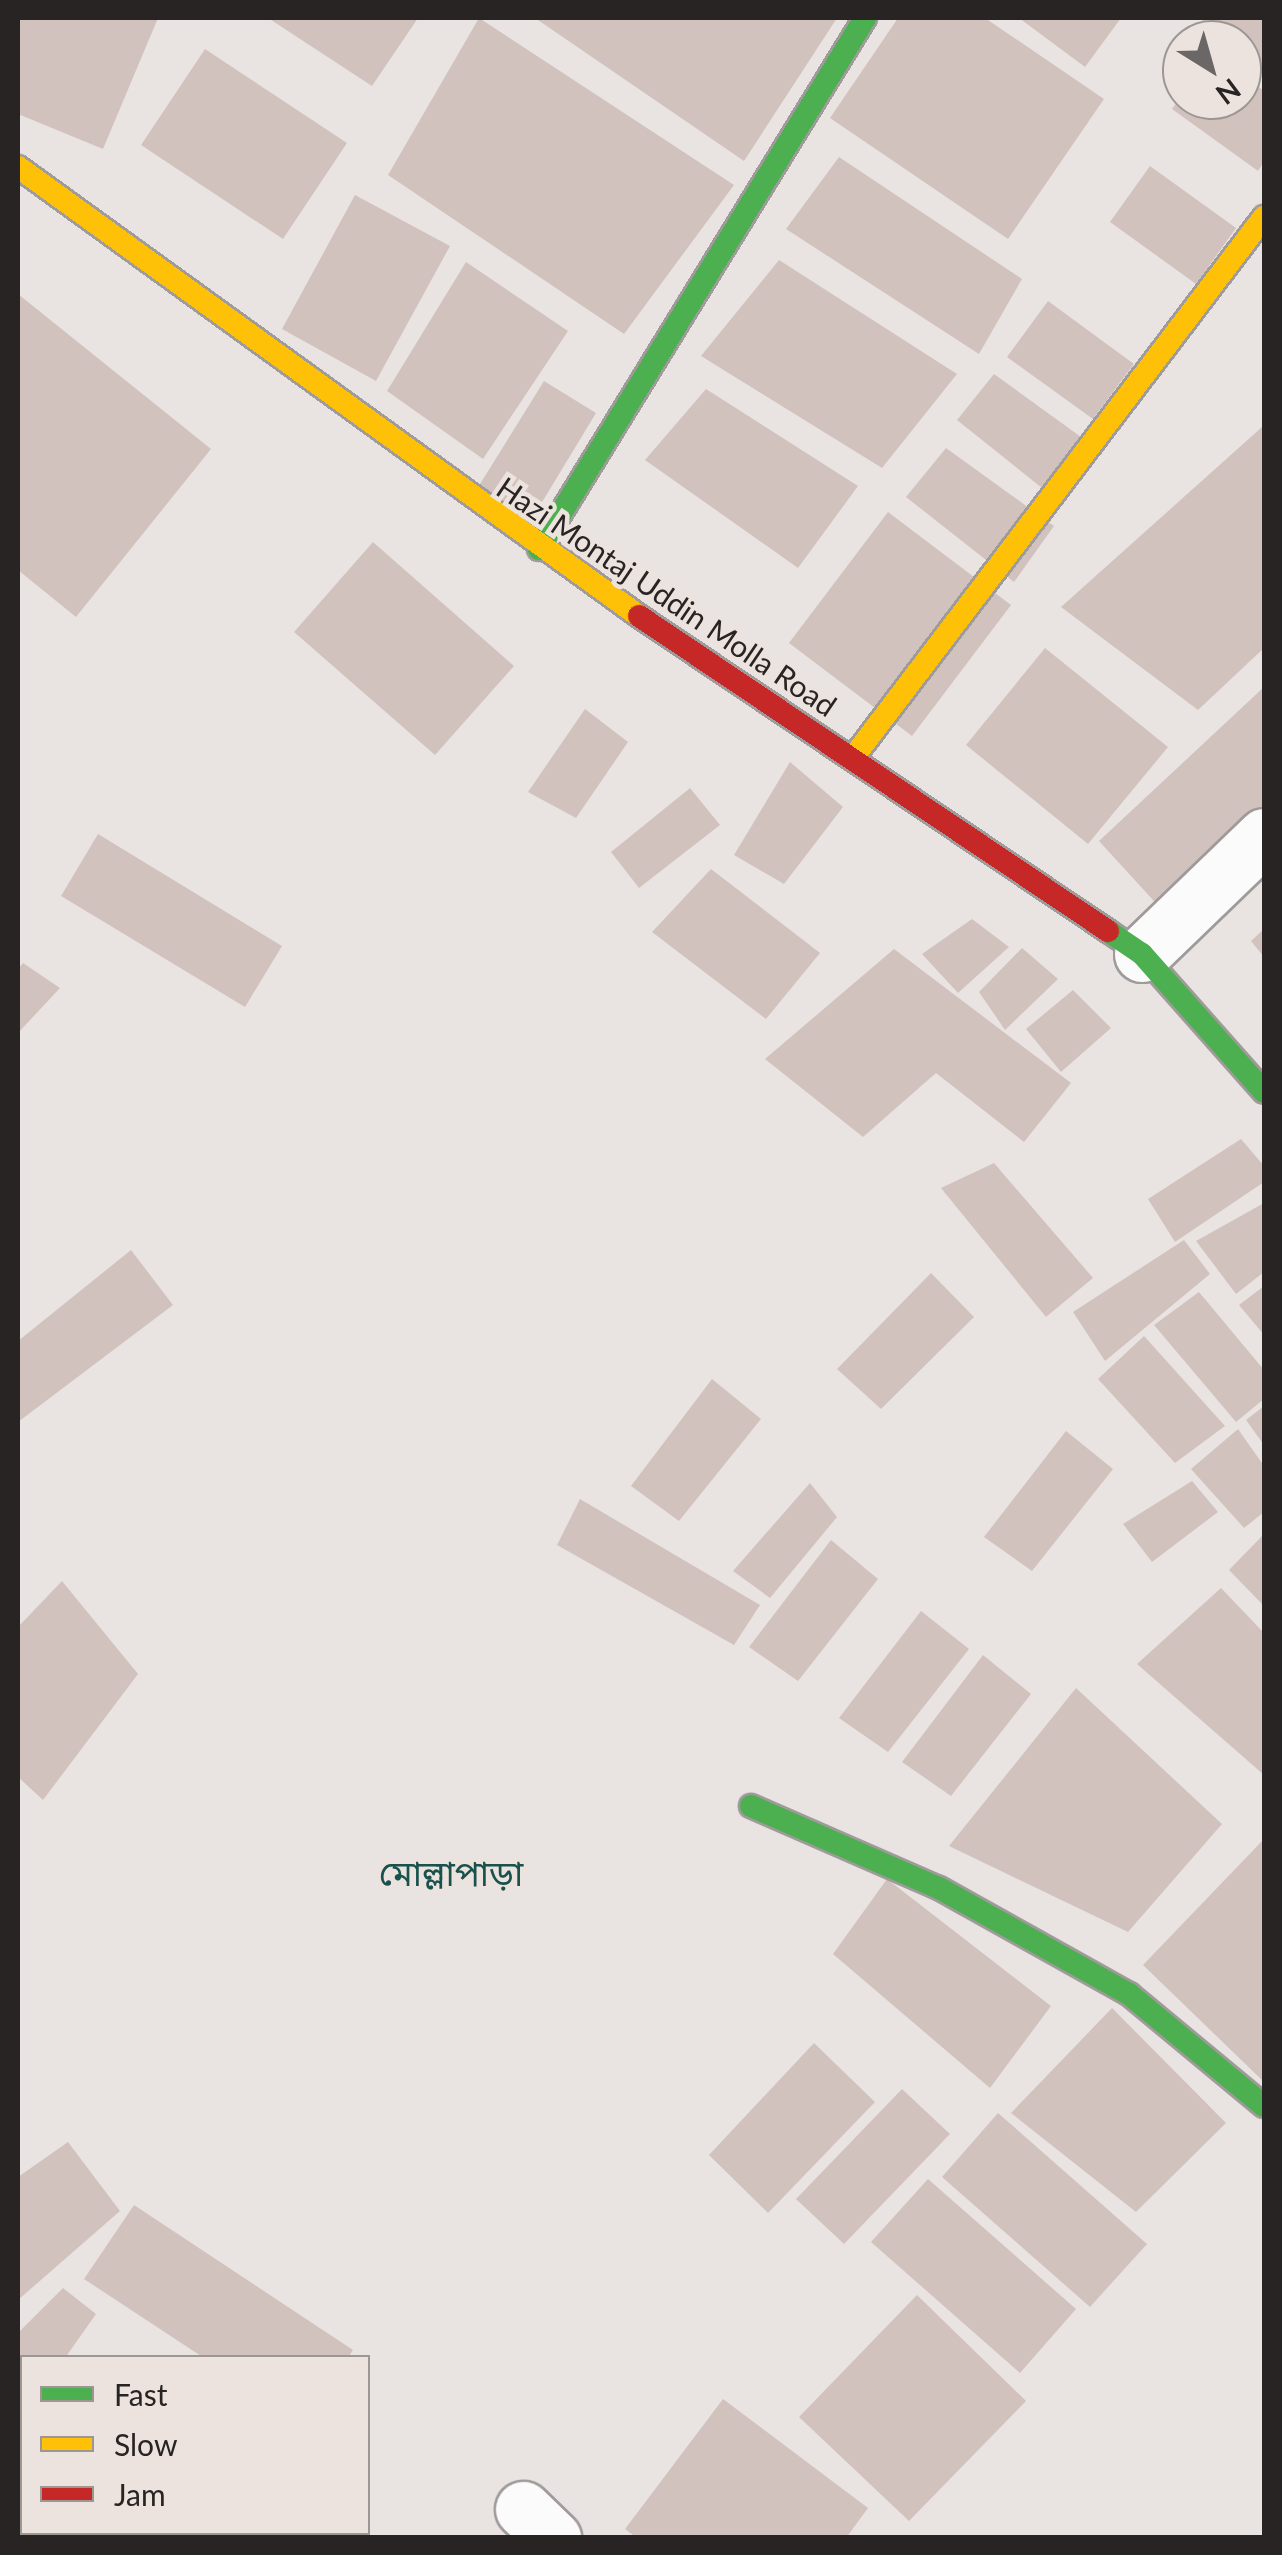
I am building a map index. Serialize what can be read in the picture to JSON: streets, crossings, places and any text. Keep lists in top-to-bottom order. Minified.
{"streets":{"street":["Hazi Montaj Uddin Molla Road"]},"districts":["মোল্লাপাড়া"],"legend":["Fast","Slow","Jam"],"north":"bottom right"}
